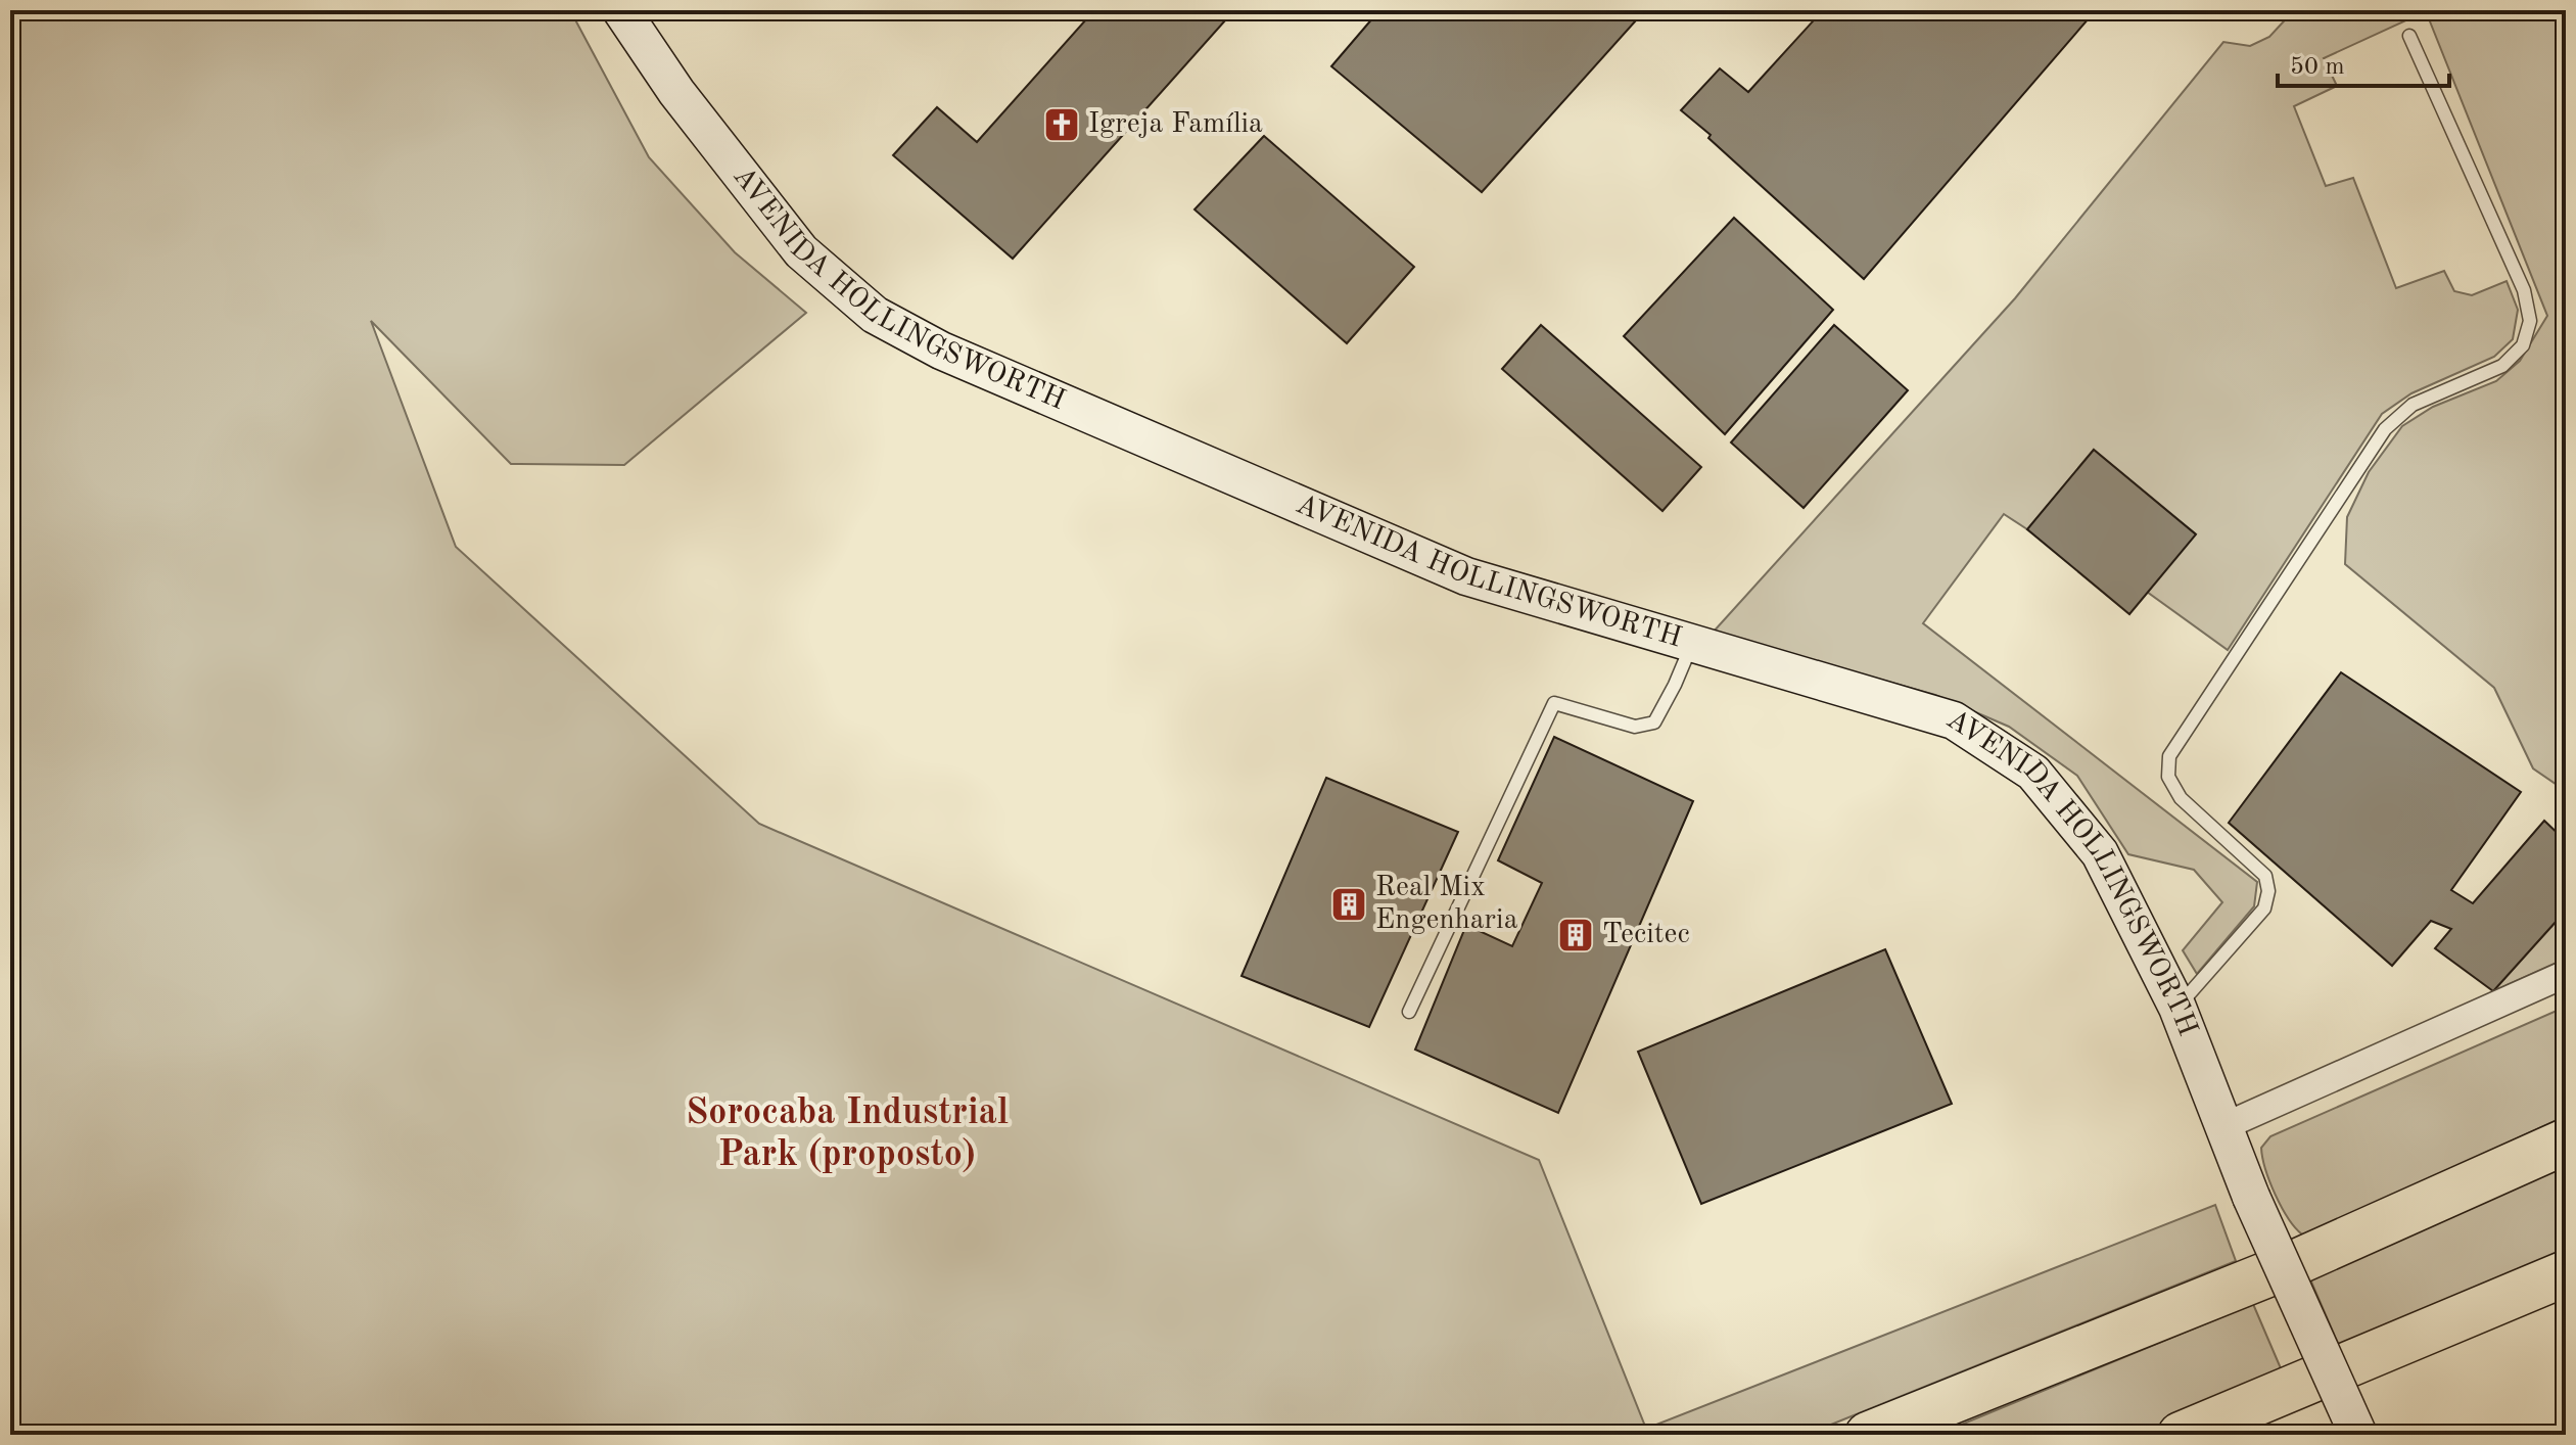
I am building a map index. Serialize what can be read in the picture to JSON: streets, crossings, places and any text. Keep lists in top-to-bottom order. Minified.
{"streets":{"main road":["AVENIDA HOLLINGSWORTH"]},"districts":["Sorocaba Industrial Park (proposto)"],"places":{"church":["Igreja Família"],"building":["Real Mix Engenharia","Tecitec"]},"scale_bar":"50 m"}
